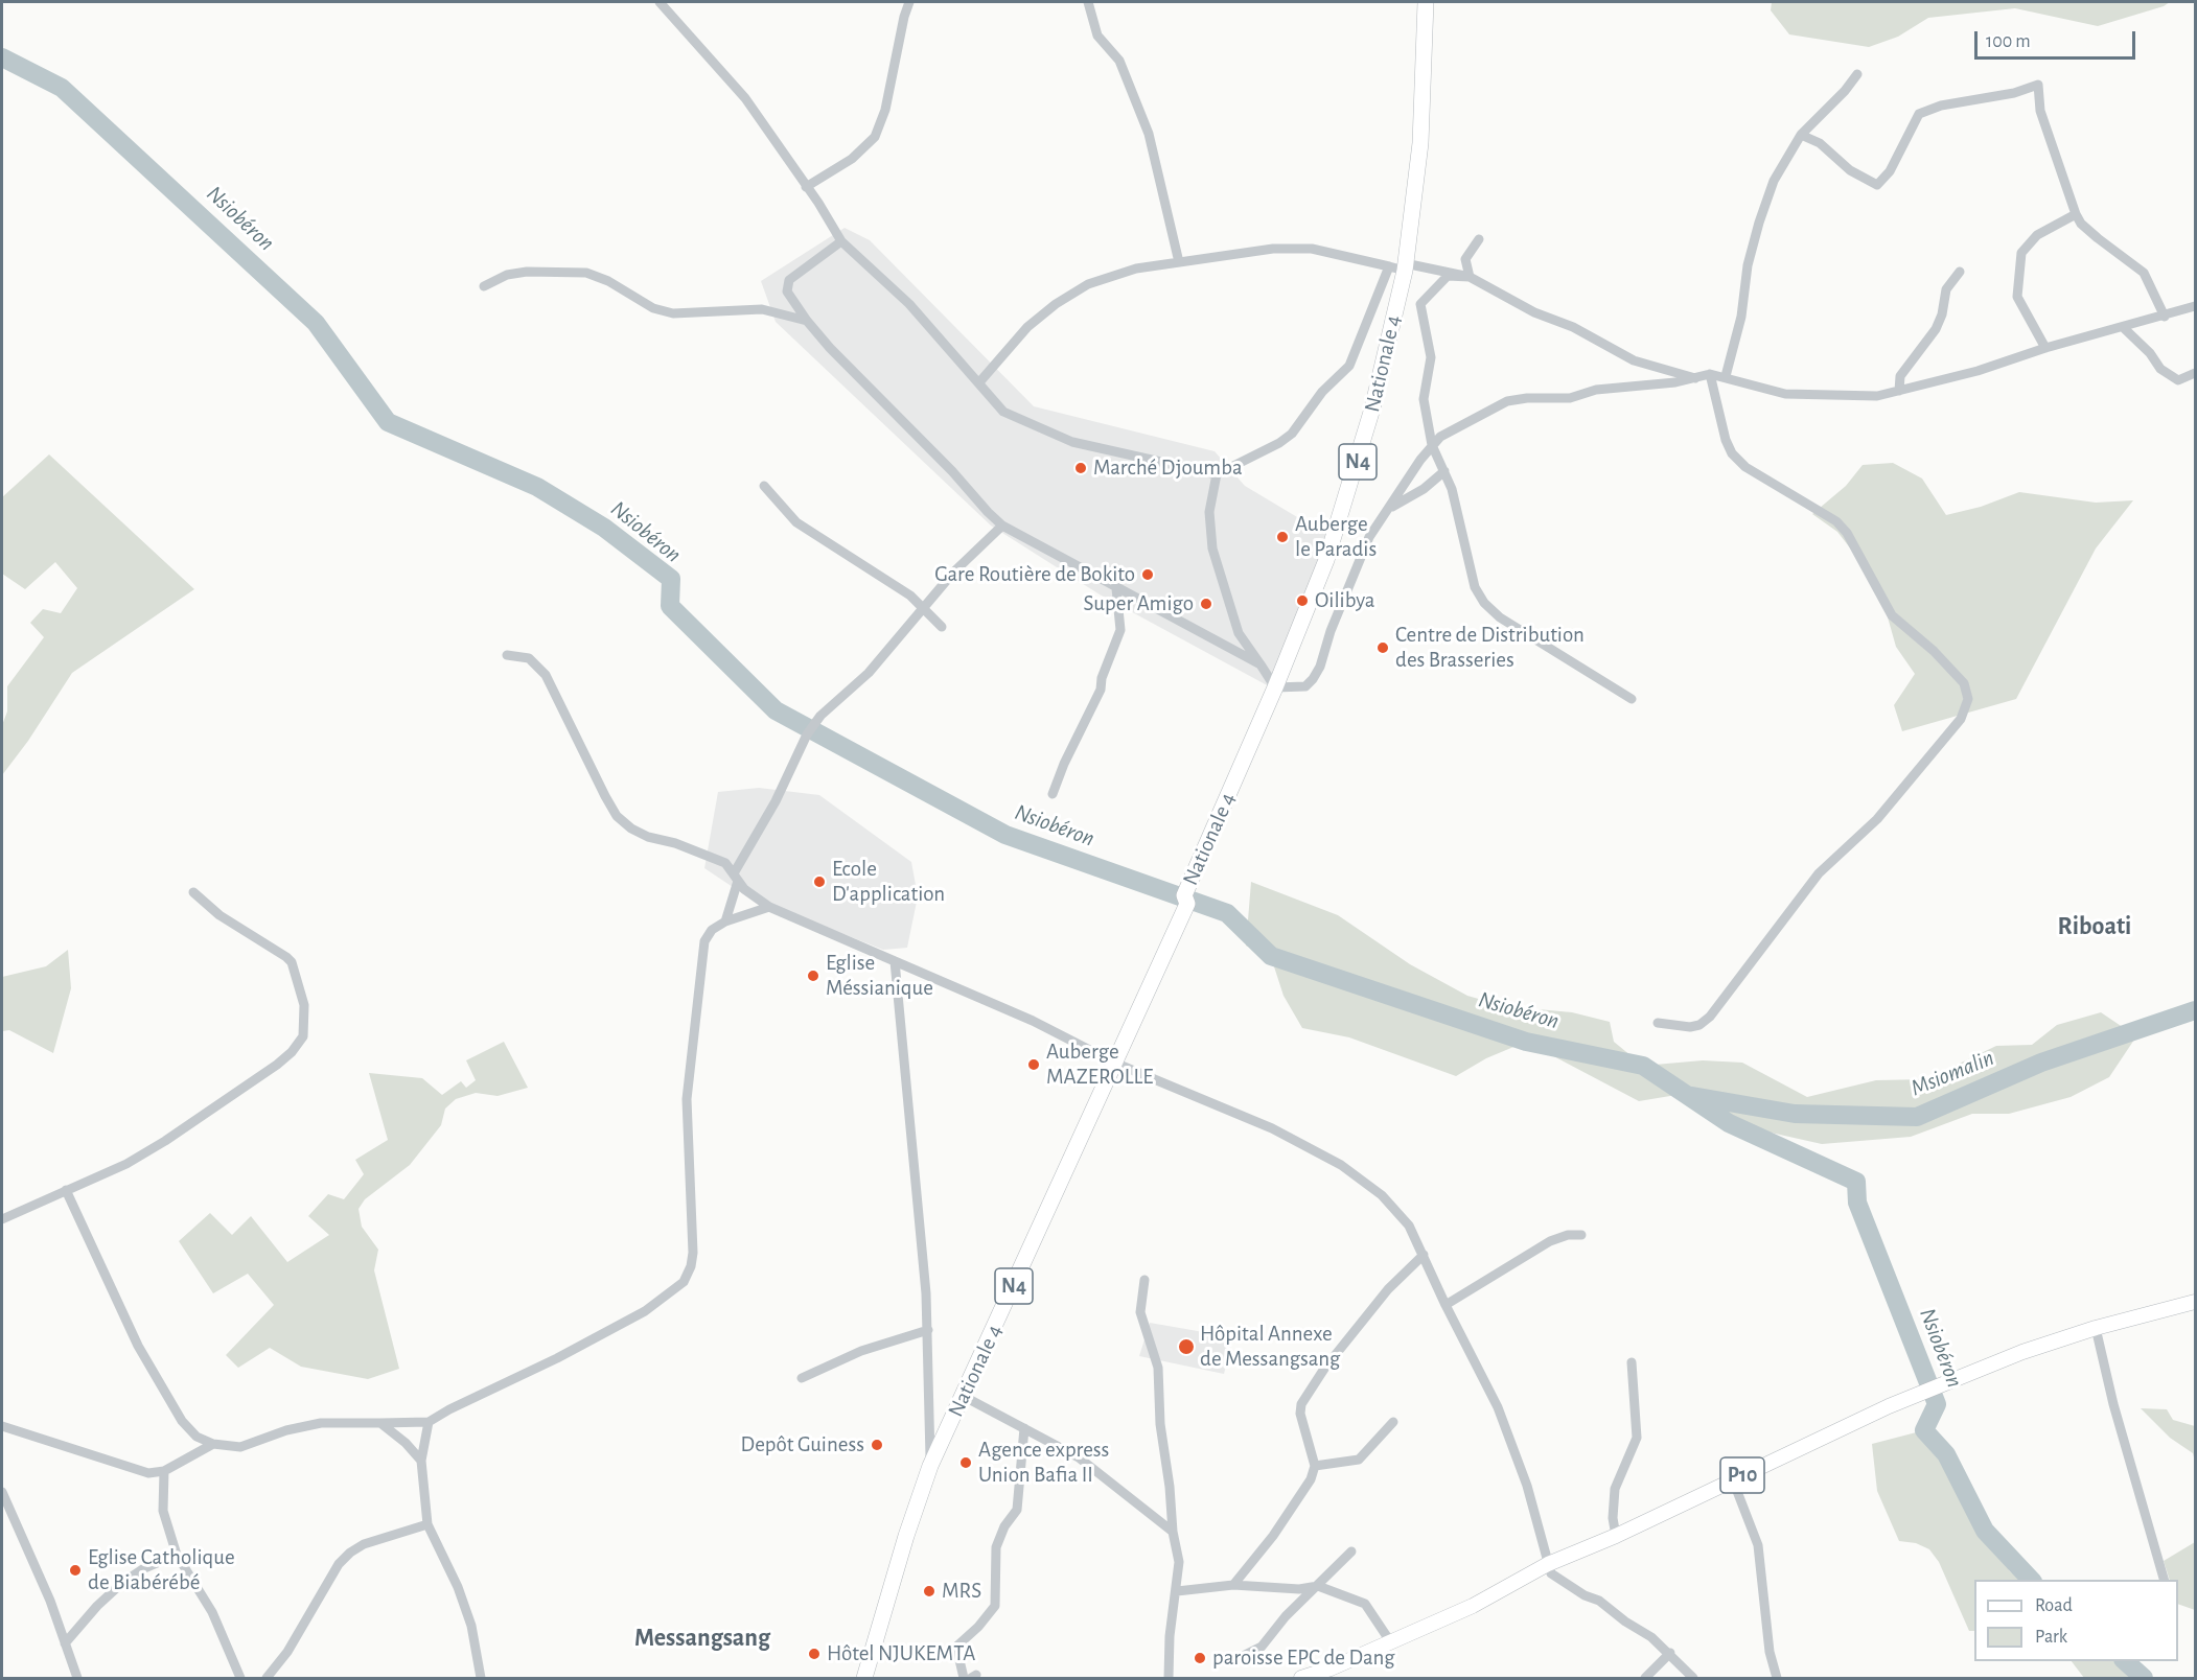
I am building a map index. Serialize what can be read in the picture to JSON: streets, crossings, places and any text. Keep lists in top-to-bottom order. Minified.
{"streets":{"highway":["Nationale 4","N4"],"main road":["P10"]},"districts":["Riboati","Messangsang"],"water":["Nsiobéron","Msiomalin"],"places":["Marché Djoumba","Auberge le Paradis","Gare Routière de Bokito","Oilibya","Super Amigo","Centre de Distribution des Brasseries","Ecole D'application","Eglise Méssianique","Auberge MAZEROLLE","Hôpital Annexe de Messangsang","Depôt Guiness","Agence express Union Bafia II","Eglise Catholique de Biabérébé","MRS","Hôtel NJUKEMTA","paroisse EPC de Dang"],"legend":["Road","Park"],"scale_bar":"100 m"}
